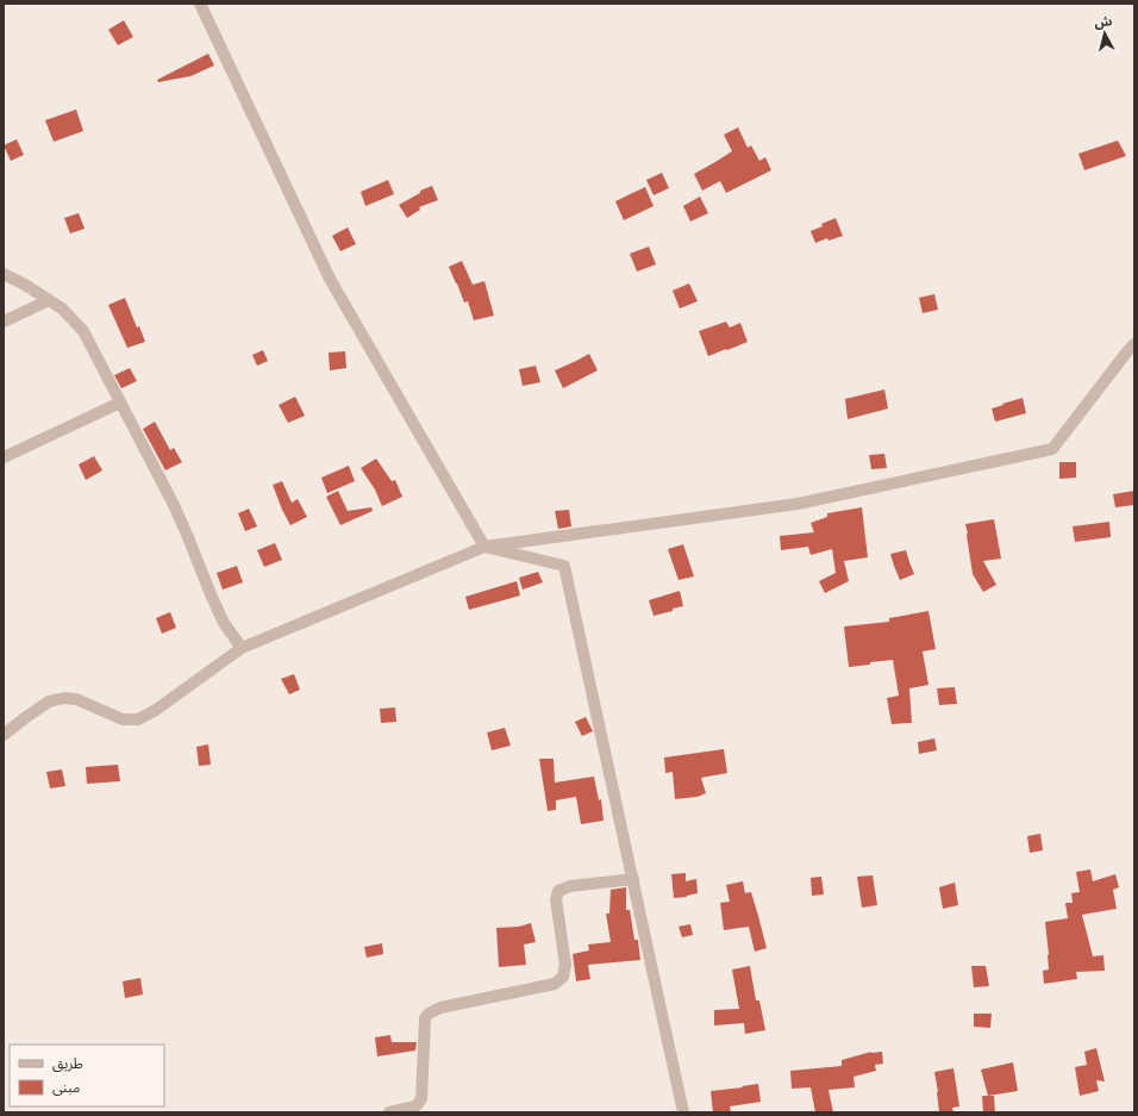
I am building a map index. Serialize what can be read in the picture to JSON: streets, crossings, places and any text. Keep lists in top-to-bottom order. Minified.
{"legend":["طريق","مبنى"],"north":"top"}
